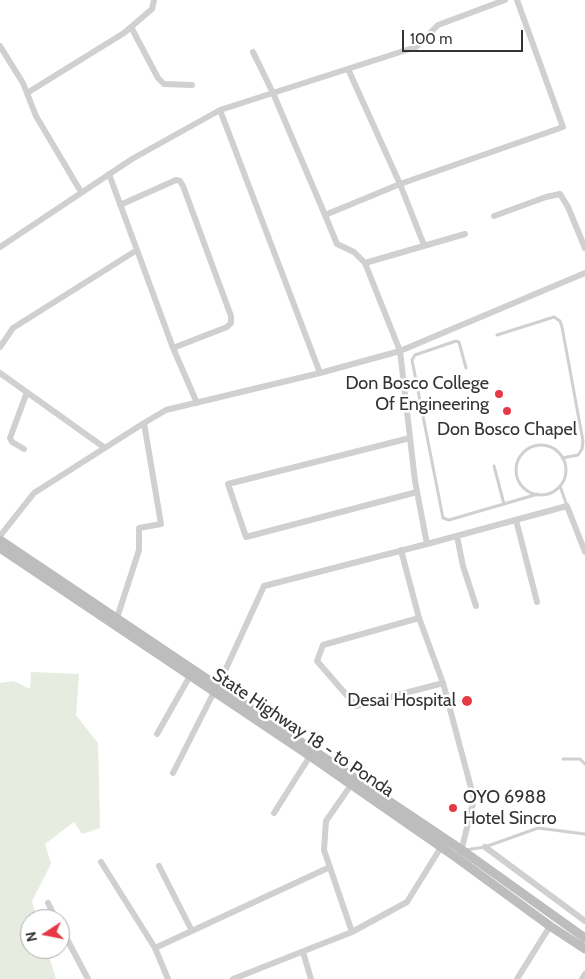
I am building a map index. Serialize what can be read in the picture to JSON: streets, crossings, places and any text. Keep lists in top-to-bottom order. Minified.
{"streets":{"main road":["State Highway 18 - to Ponda"]},"places":["Don Bosco College Of Engineering","Don Bosco Chapel","Desai Hospital","OYO 6988 Hotel Sincro"],"scale_bar":"100 m","north":"left"}
